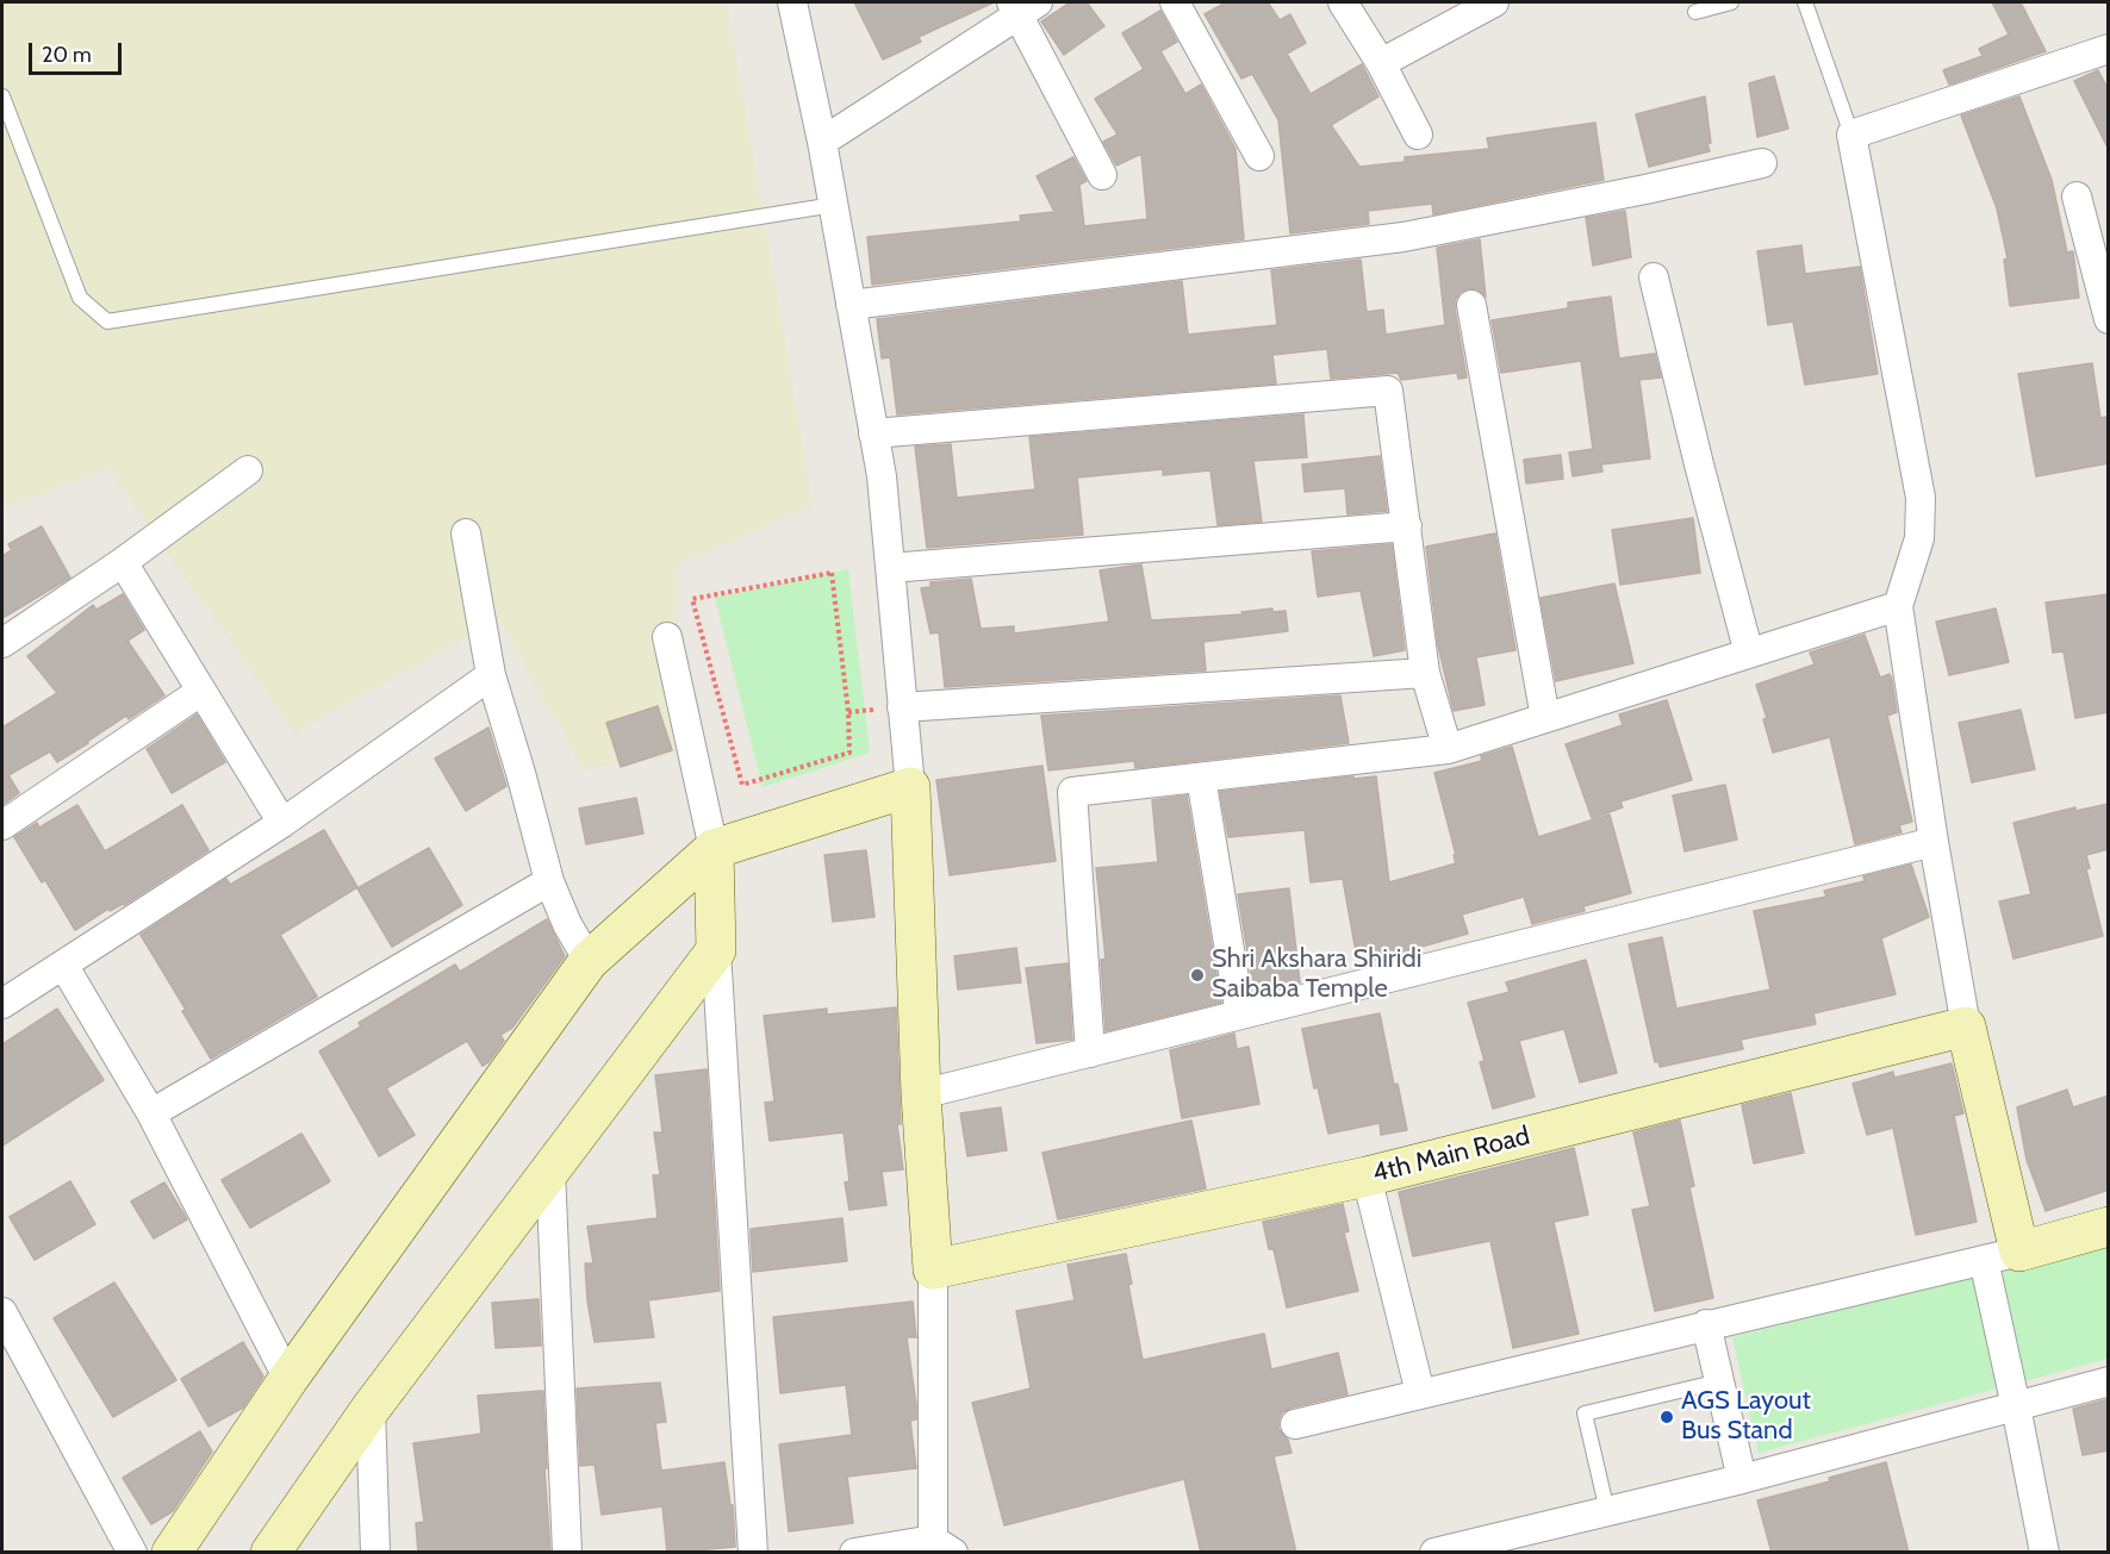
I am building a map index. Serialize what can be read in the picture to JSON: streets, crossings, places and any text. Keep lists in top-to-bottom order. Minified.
{"streets":{"street":["4th Main Road"]},"places":["Shri Akshara Shiridi Saibaba Temple","AGS Layout Bus Stand"],"scale_bar":"20 m"}
